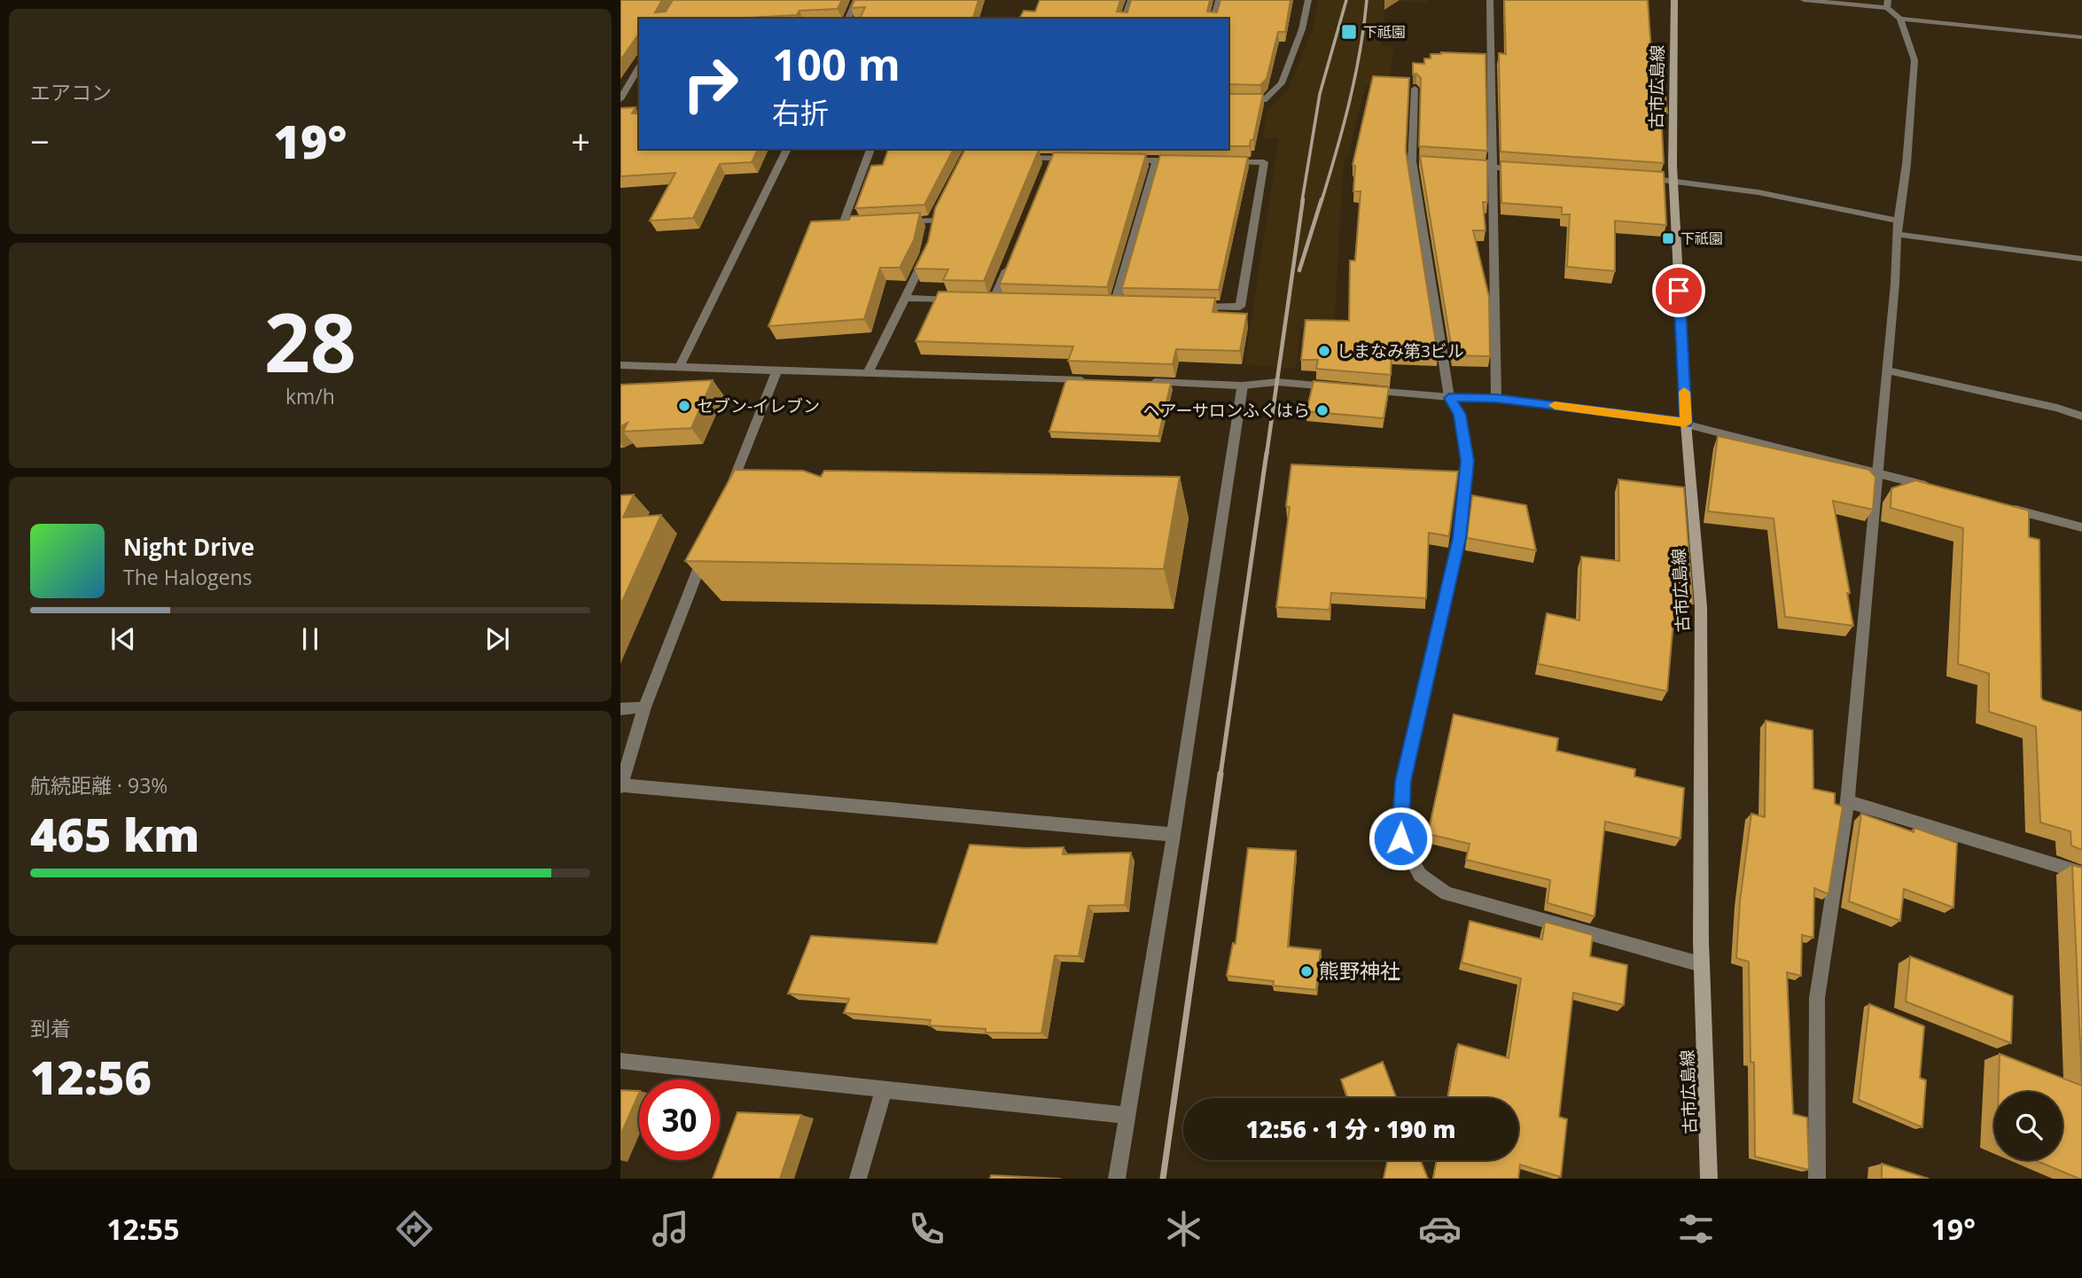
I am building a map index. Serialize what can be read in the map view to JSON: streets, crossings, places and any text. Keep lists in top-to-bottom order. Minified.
{"streets":{"main road":["古市広島線"]},"places":{"transit":["下祗園","下祇園"],"other":["しまなみ第3ビル","セブン-イレブン","ヘアーサロンふくはら","熊野神社"]},"page":{"tile":["エアコン",["28","km/h"],["航続距離 · 93%","465 km"],["到着","12:56"]],"turn":["100 m","右折"],"heat":["−","19°","+"],"song":["Night Drive","The Halogens"],"limit":"30","trip":"12:56 · 1 分 · 190 m","tabs":["12:55","19°"]}}
